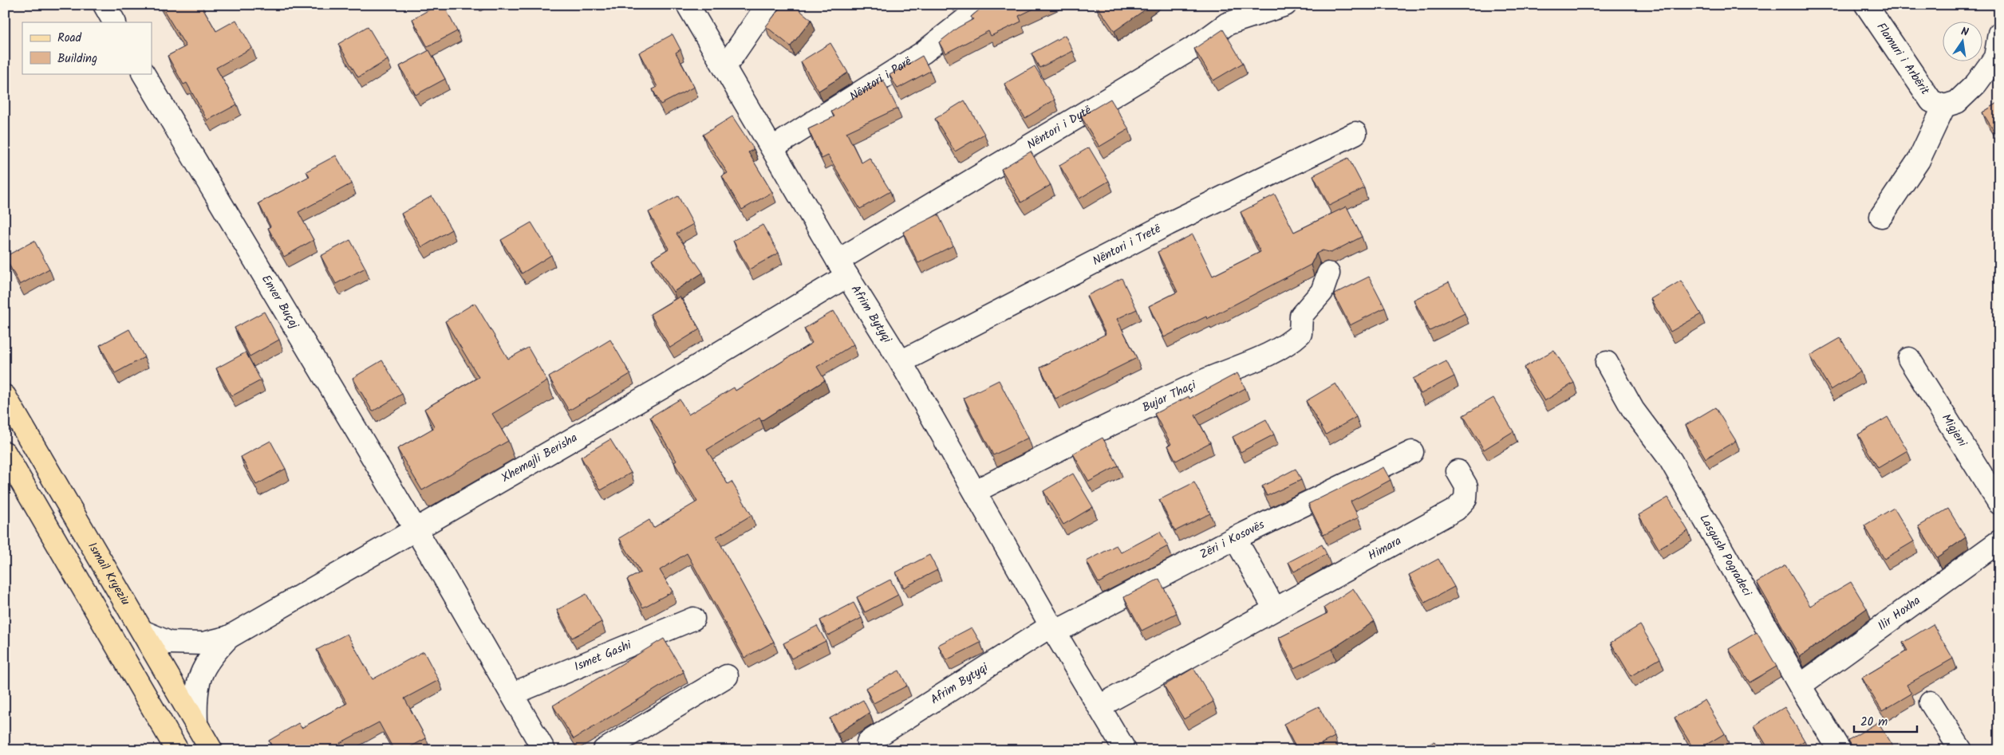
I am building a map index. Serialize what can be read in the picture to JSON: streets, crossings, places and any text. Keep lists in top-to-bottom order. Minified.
{"streets":{"main road":["Ismail Kryeziu"],"street":["Flamuri i Arbërit","Nëntori i Parë","Nëntori i Dytë","Nëntori i Tretë","Enver Buçaj","Afrim Bytyqi","Bujar Thaçi","Migjeni","Xhemajli Berisha","Zëri i Kosovës","Himara","Lasgush Pogradeci","Ilir Hoxha","Ismet Gashi"]},"crossings":[["Nëntori i Parë","Afrim Bytyqi"],["Nëntori i Dytë","Afrim Bytyqi"],["Nëntori i Dytë","Xhemajli Berisha"],["Nëntori i Tretë","Afrim Bytyqi"],["Enver Buçaj","Xhemajli Berisha"],["Afrim Bytyqi","Bujar Thaçi"],["Afrim Bytyqi","Xhemajli Berisha"],["Afrim Bytyqi","Zëri i Kosovës"],["Afrim Bytyqi","Himara"],["Xhemajli Berisha","Ismail Kryeziu"],["Lasgush Pogradeci","Ilir Hoxha"]],"legend":["Road","Building"],"scale_bar":"20 m","north":"top"}
